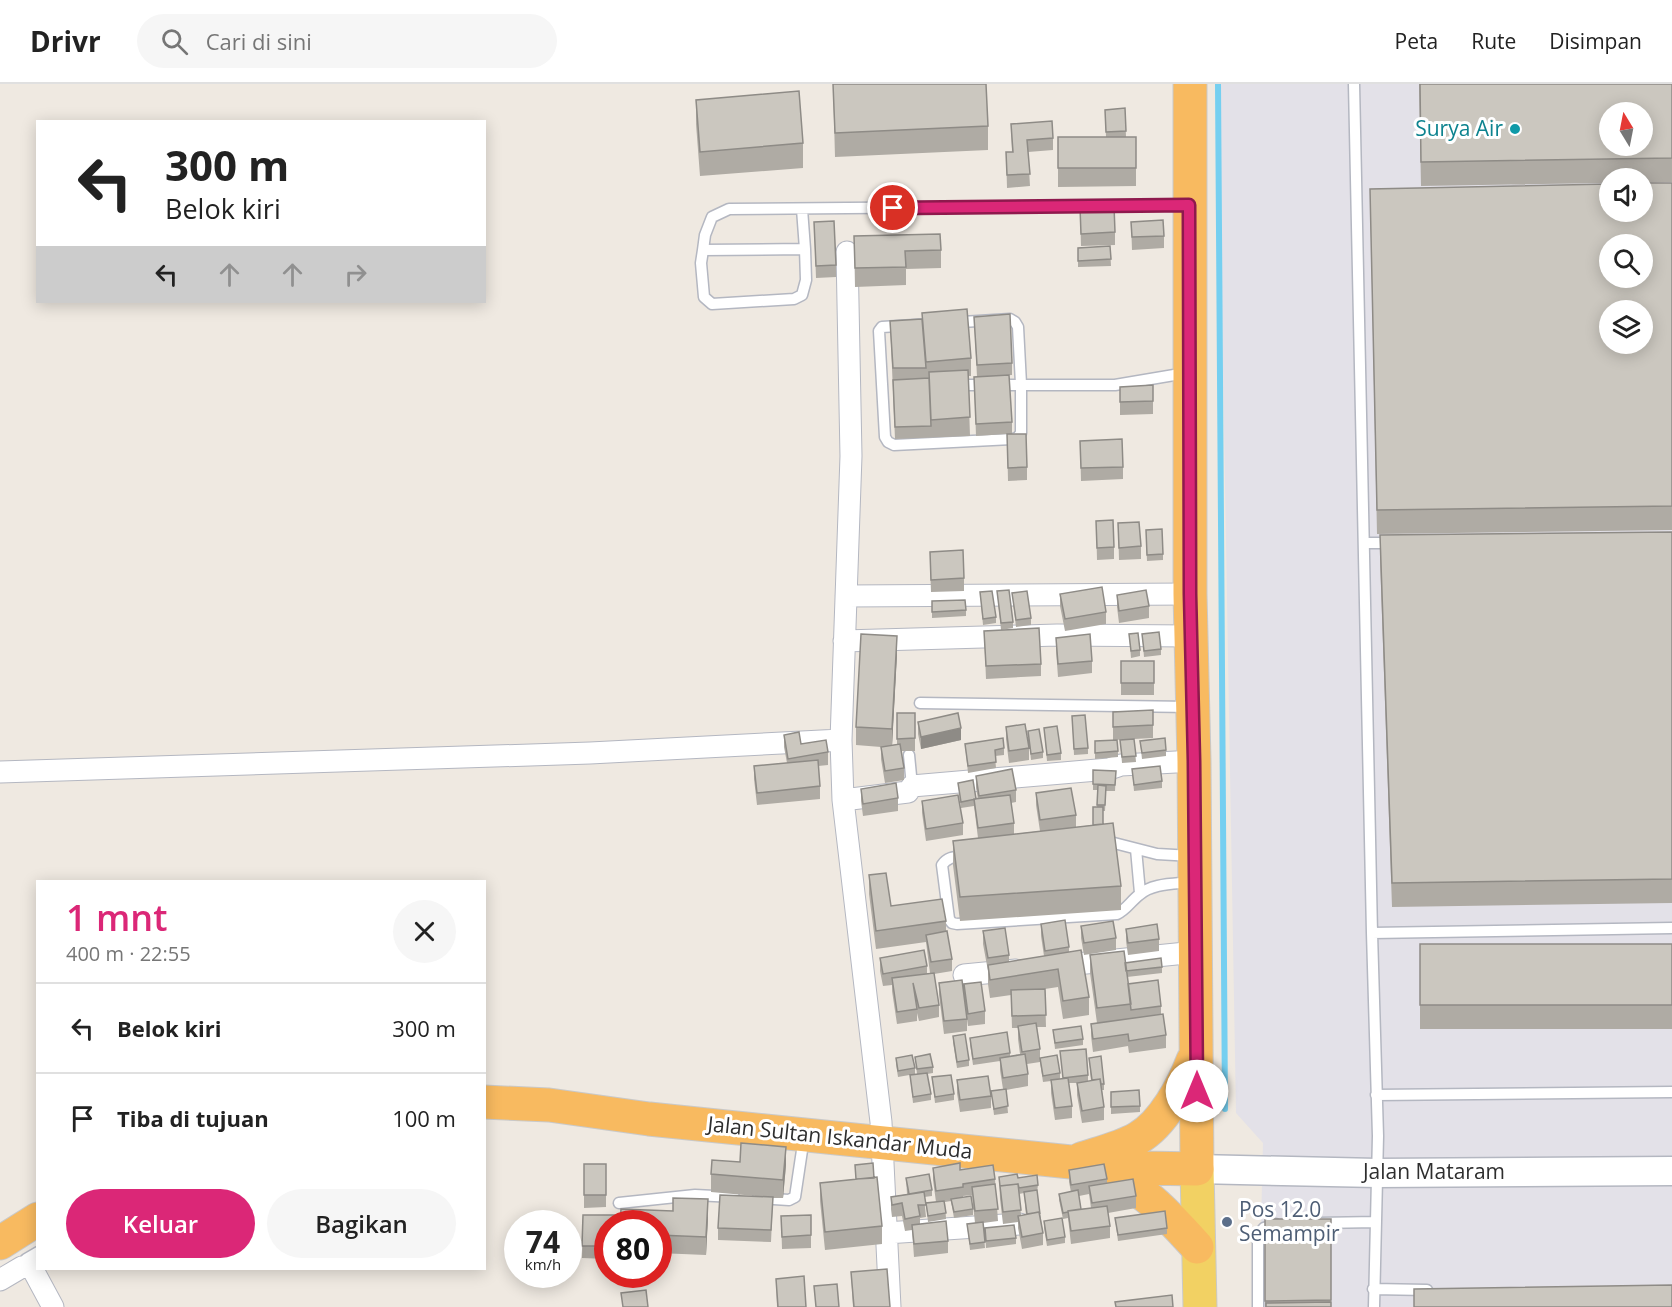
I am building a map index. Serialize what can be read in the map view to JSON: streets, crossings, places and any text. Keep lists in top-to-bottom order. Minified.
{"streets":{"highway":["Jalan Sultan Iskandar Muda"],"main road":["Jalan Mataram"]},"crossings":[["Jalan Sultan Iskandar Muda","Jalan Mataram"]],"places":["Surya Air","Pos 12.0 Semampir"],"north":"top","page":{"header":"Drivr","search":"Cari di sini","nav":["Peta","Rute","Disimpan"],"turn":["300 m","Belok kiri"],"heading":["1 mnt","400 m · 22:55"],"list":[{"name":"Belok kiri","value":"300 m"},{"name":"Tiba di tujuan","value":"100 m"}],"buttons":["Keluar","Bagikan"],"speed":"74 km/h","limit":"80"}}
